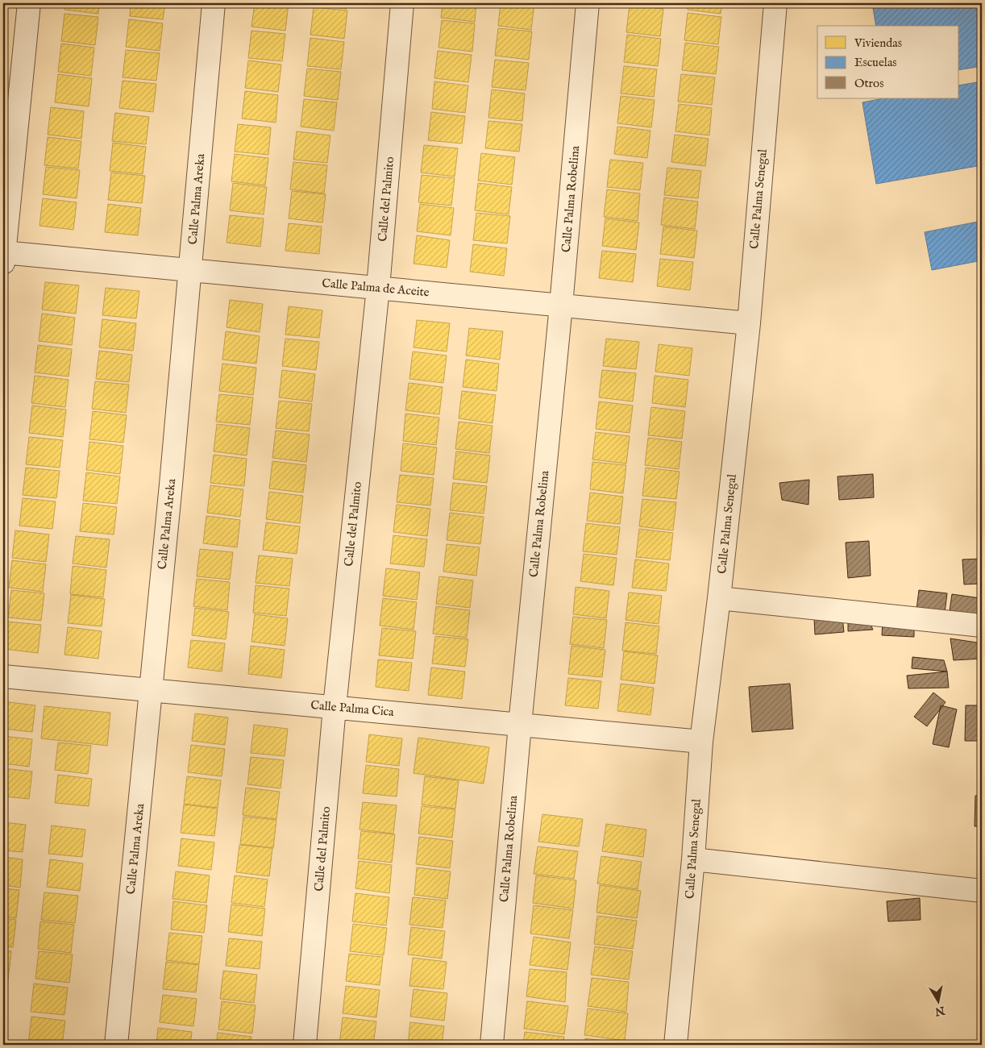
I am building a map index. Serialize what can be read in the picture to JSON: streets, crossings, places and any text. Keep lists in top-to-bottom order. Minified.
{"streets":{"street":["Calle Palma Areka","Calle del Palmito","Calle Palma Robelina","Calle Palma Senegal","Calle Palma de Aceite","Calle Palma Cica"]},"crossings":[["Calle Palma Areka","Calle Palma de Aceite"],["Calle Palma Areka","Calle Palma Cica"],["Calle del Palmito","Calle Palma de Aceite"],["Calle del Palmito","Calle Palma Cica"],["Calle Palma Robelina","Calle Palma de Aceite"],["Calle Palma Robelina","Calle Palma Cica"],["Calle Palma Senegal","Calle Palma de Aceite"],["Calle Palma Senegal","Calle Palma Cica"]],"legend":["Viviendas","Escuelas","Otros"],"north":"bottom"}
